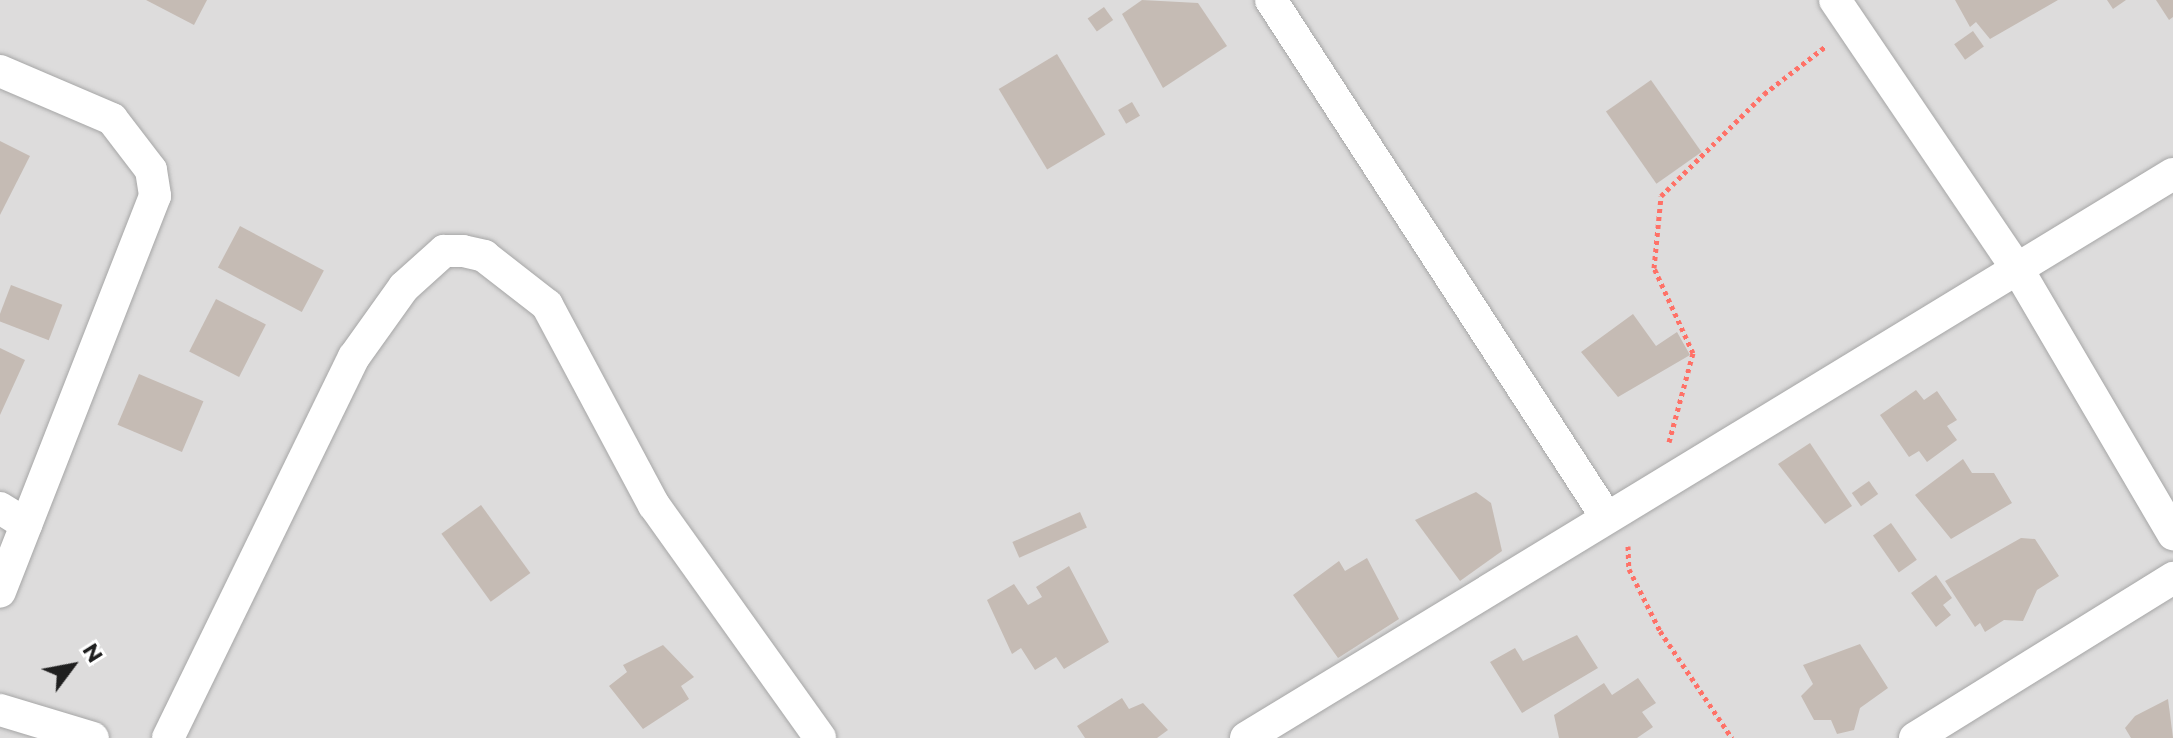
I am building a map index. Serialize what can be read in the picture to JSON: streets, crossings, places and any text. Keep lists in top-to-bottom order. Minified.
{"north":"top right"}
